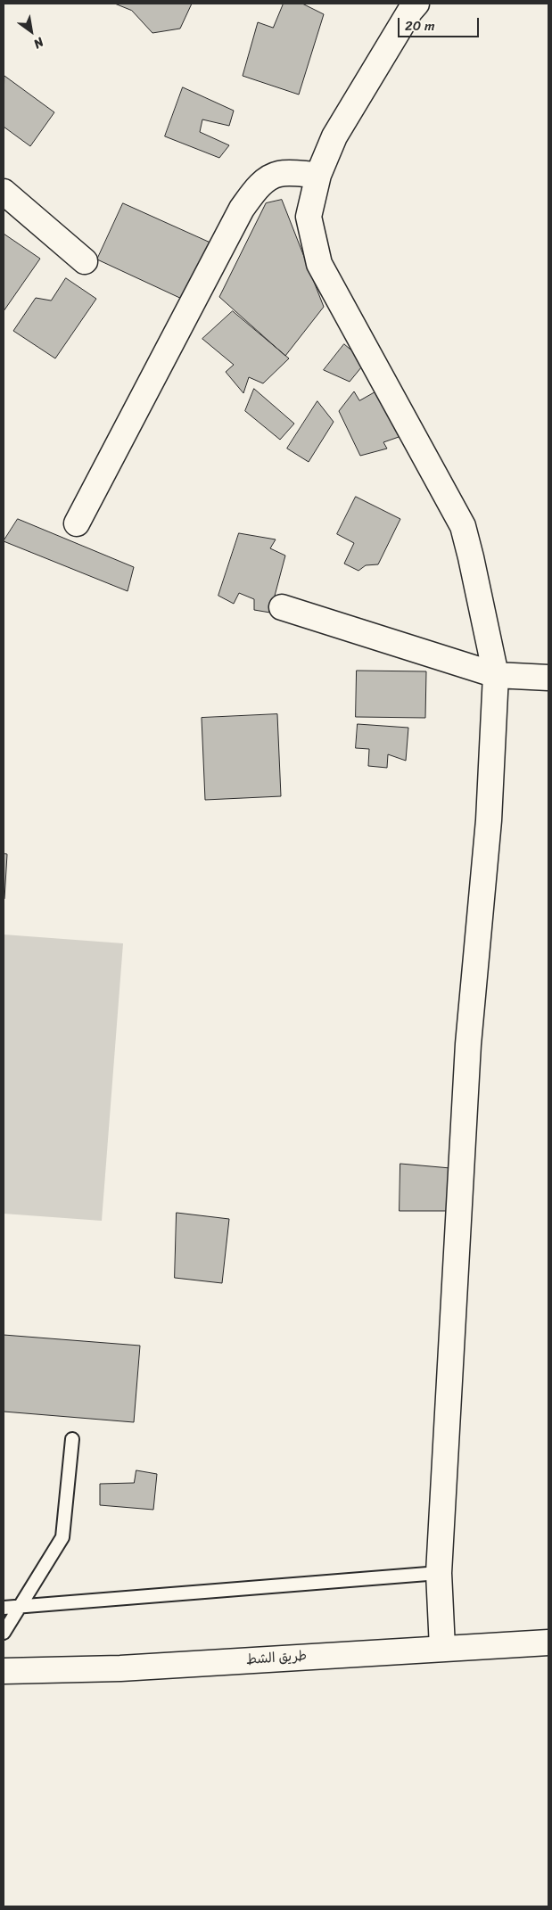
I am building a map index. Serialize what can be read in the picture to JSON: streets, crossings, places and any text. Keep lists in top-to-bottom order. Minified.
{"streets":{"street":["طريق الشط"]},"scale_bar":"20 m","north":"bottom right"}
